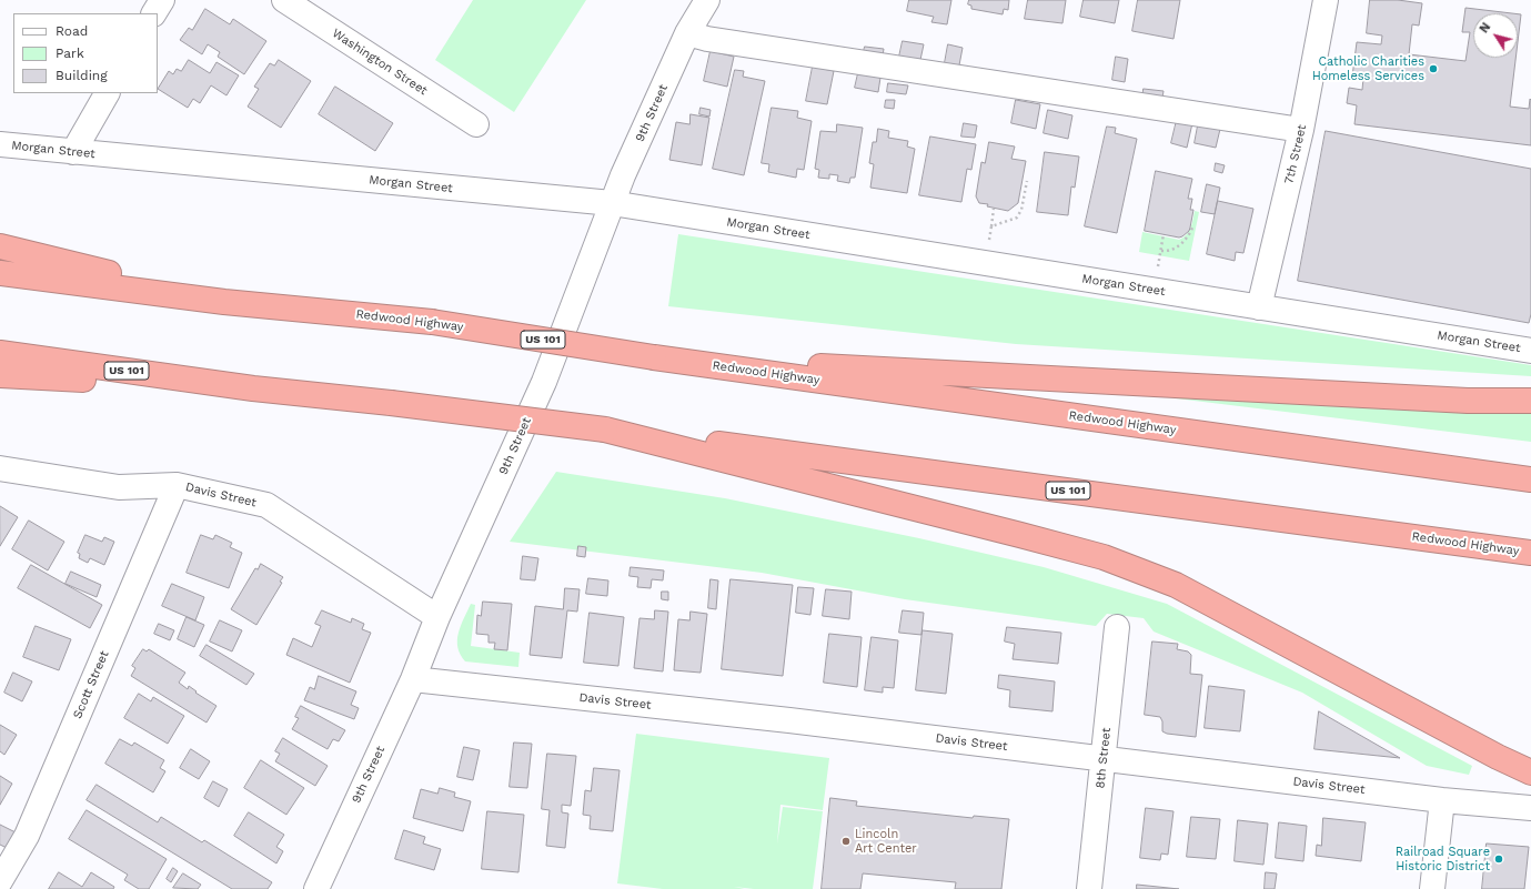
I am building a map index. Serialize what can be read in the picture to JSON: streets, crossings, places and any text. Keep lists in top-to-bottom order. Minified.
{"streets":{"highway":["Redwood Highway","US 101"],"street":["Washington Street","9th Street","Morgan Street","7th Street","Davis Street","Scott Street","8th Street"]},"crossings":[["9th Street","Morgan Street"],["9th Street","Davis Street"],["Morgan Street","7th Street"],["Davis Street","Scott Street"],["Davis Street","8th Street"]],"places":["Catholic Charities Homeless Services","Lincoln Art Center","Railroad Square Historic District"],"legend":["Road","Park","Building"],"north":"top left"}
